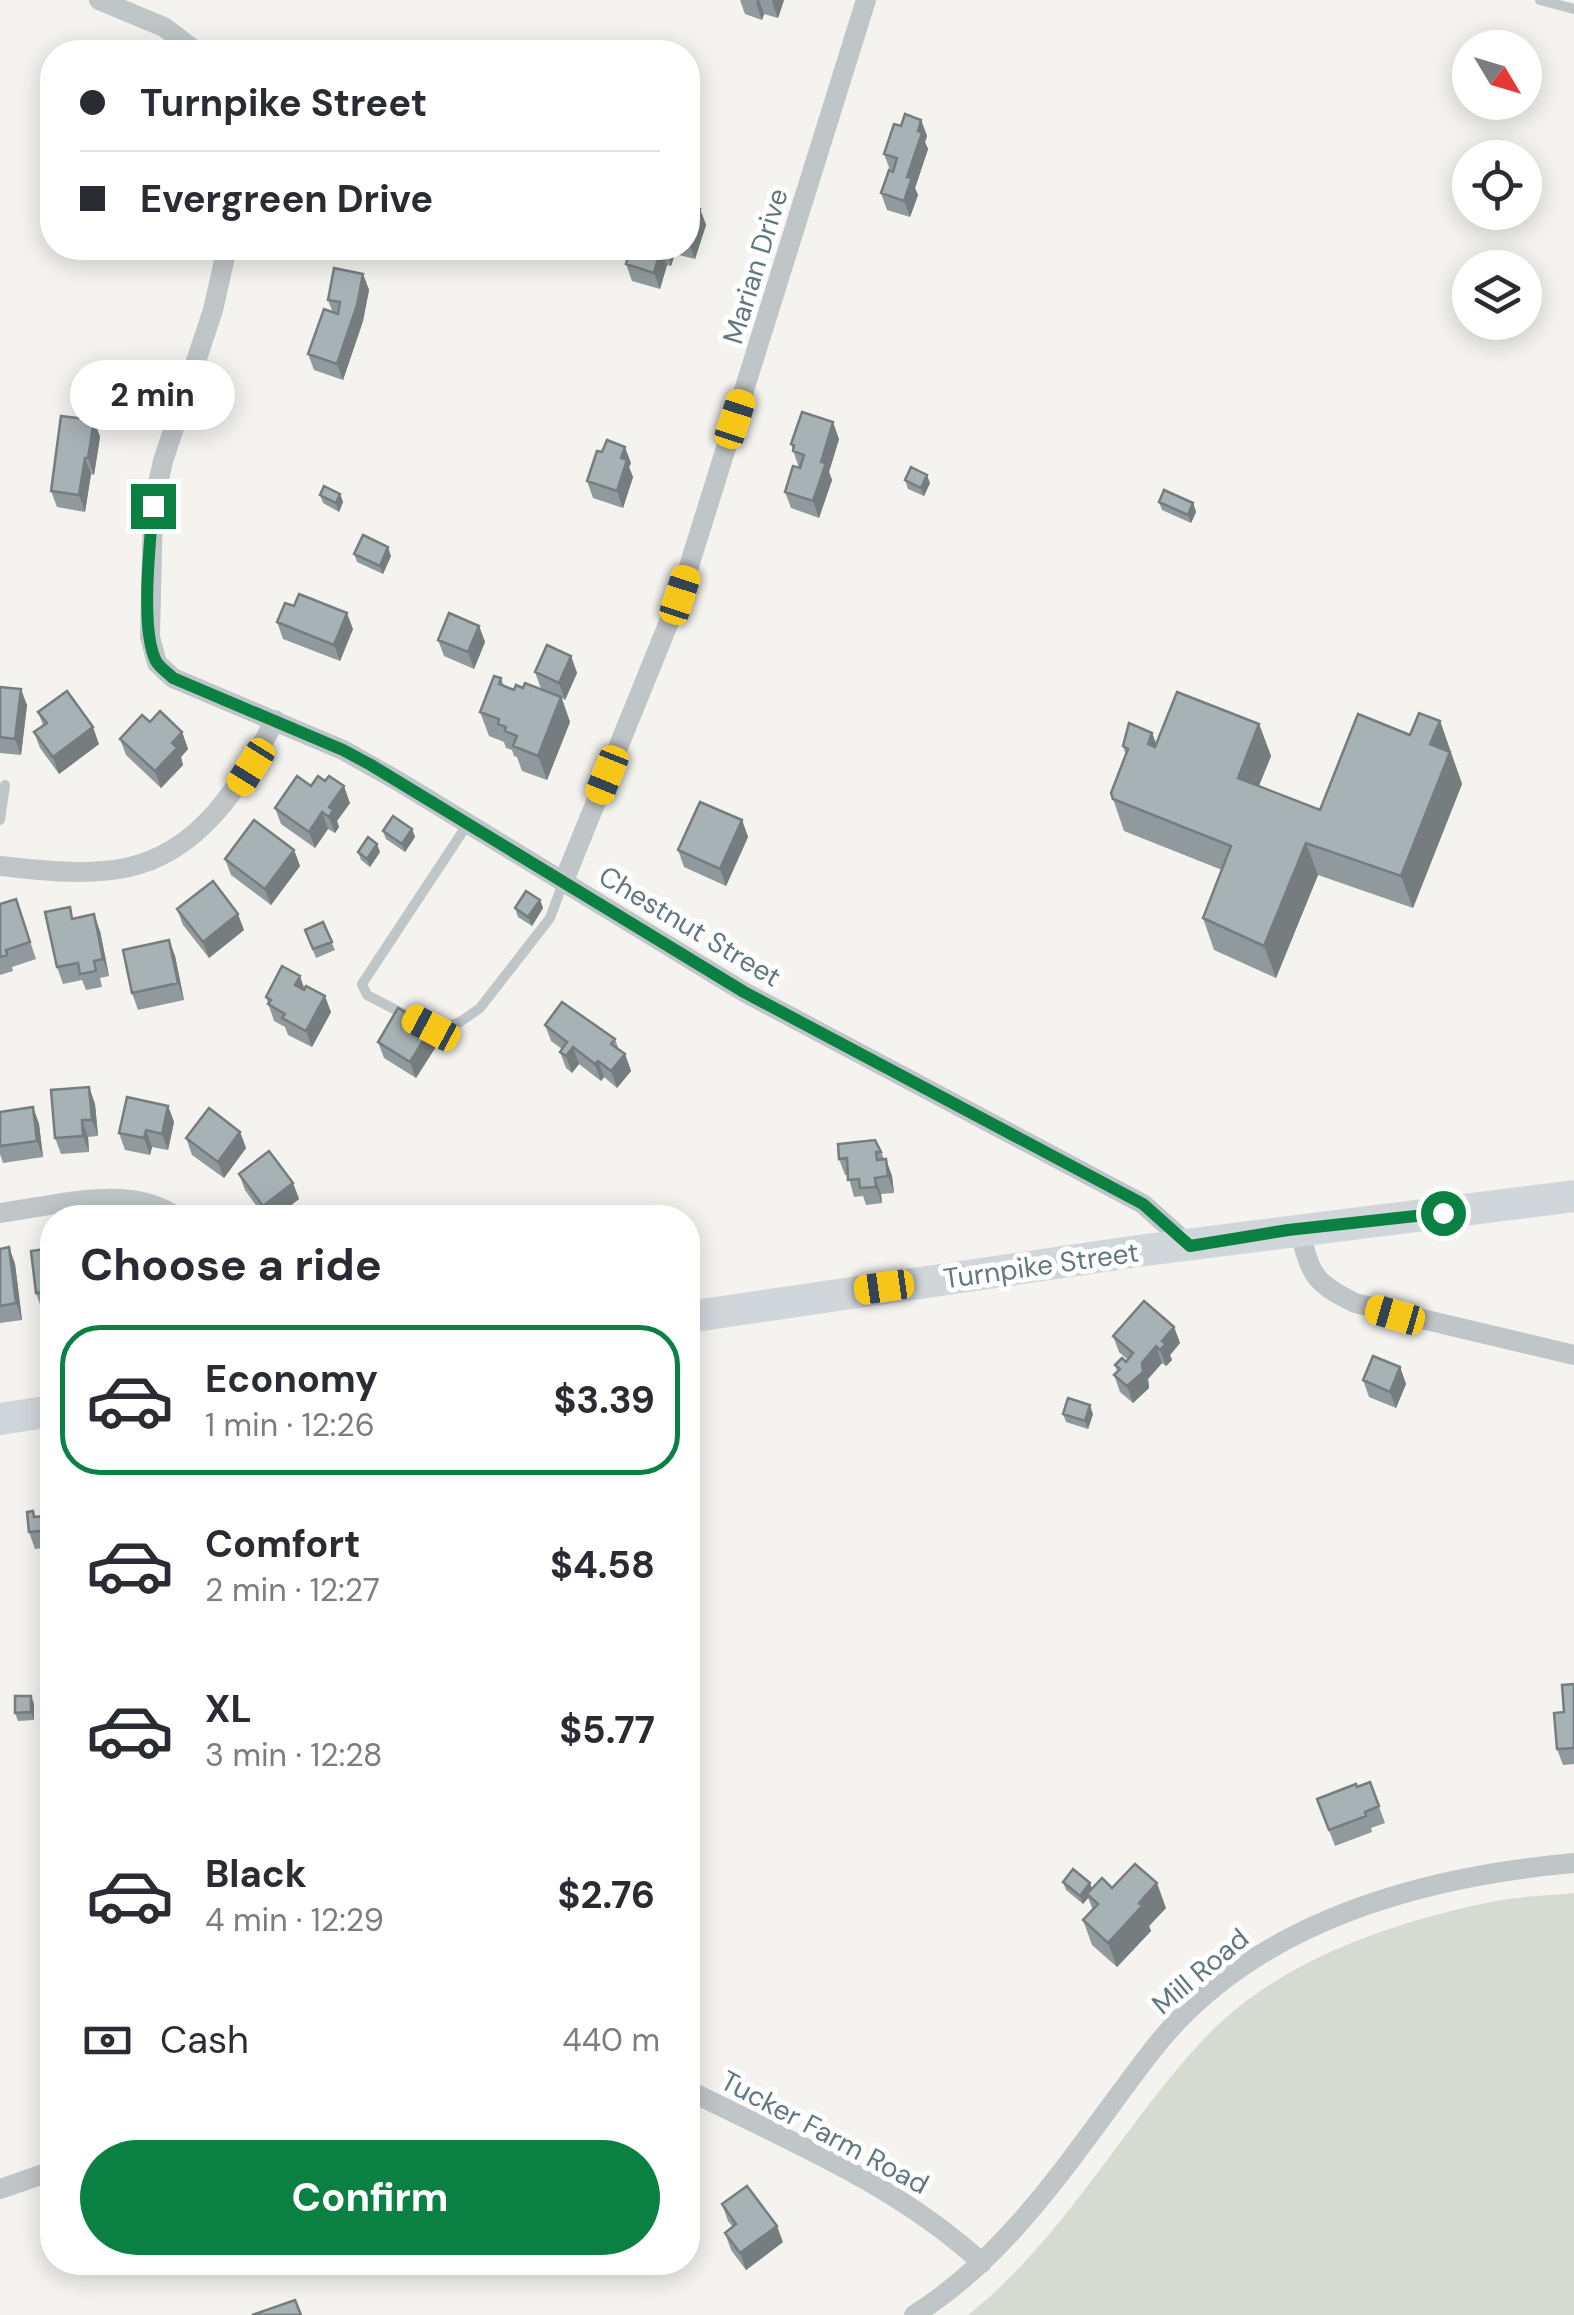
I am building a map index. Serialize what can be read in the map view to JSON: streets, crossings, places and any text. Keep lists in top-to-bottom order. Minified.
{"streets":{"highway":["Turnpike Street"],"street":["Marian Drive","Chestnut Street","Mill Road","Tucker Farm Road"]},"crossings":[["Marian Drive","Chestnut Street"],["Chestnut Street","Turnpike Street"],["Mill Road","Tucker Farm Road"]],"north":"bottom right","page":{"banner":["Turnpike Street","Evergreen Drive"],"bubble":"2 min","heading":"Choose a ride","list":[{"name":"Economy","note":"1 min · 12:26","value":"$3.39"},{"name":"Comfort","note":"2 min · 12:27","value":"$4.58"},{"name":"XL","note":"3 min · 12:28","value":"$5.77"},{"name":"Black","note":"4 min · 12:29","value":"$2.76"}],"pay":["Cash","440 m"],"buttons":"Confirm"}}
